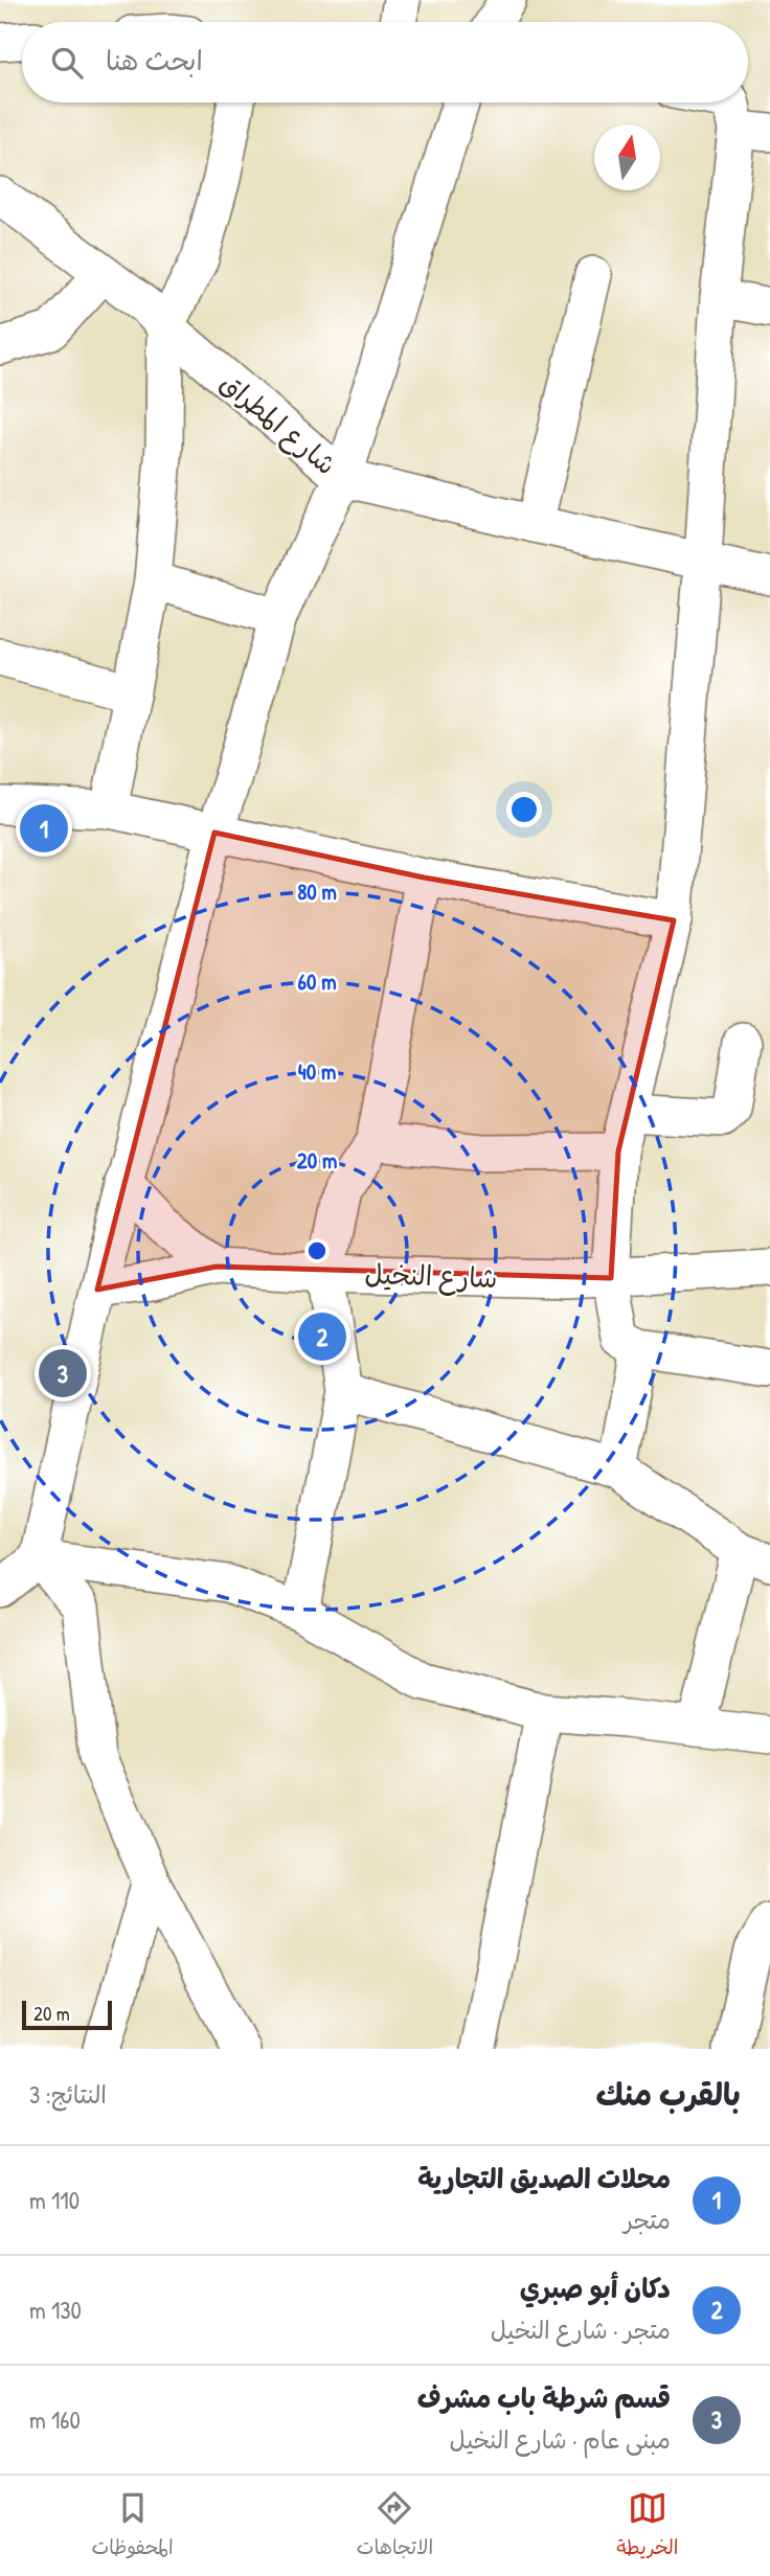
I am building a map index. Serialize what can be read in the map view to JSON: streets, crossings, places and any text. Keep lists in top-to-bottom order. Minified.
{"streets":{"street":["شارع المطراق","شارع النخيل"]},"scale_bar":"20 m","north":"top","page":{"search":"ابحث هنا","pins":["1","2","3"],"scale":"20 m","heading":["بالقرب منك","النتائج: 3"],"list":[{"mark":"1","name":"محلات الصديق التجارية","note":"متجر","value":"110 m"},{"mark":"2","name":"دكان أبو صبري","note":"متجر · شارع النخيل","value":"130 m"},{"mark":"3","name":"قسم شرطة باب مشرف","note":"مبنى عام · شارع النخيل","value":"160 m"}],"nav":["الخريطة","الاتجاهات","المحفوظات"]},"rings":["80 m","60 m","40 m","20 m"]}
